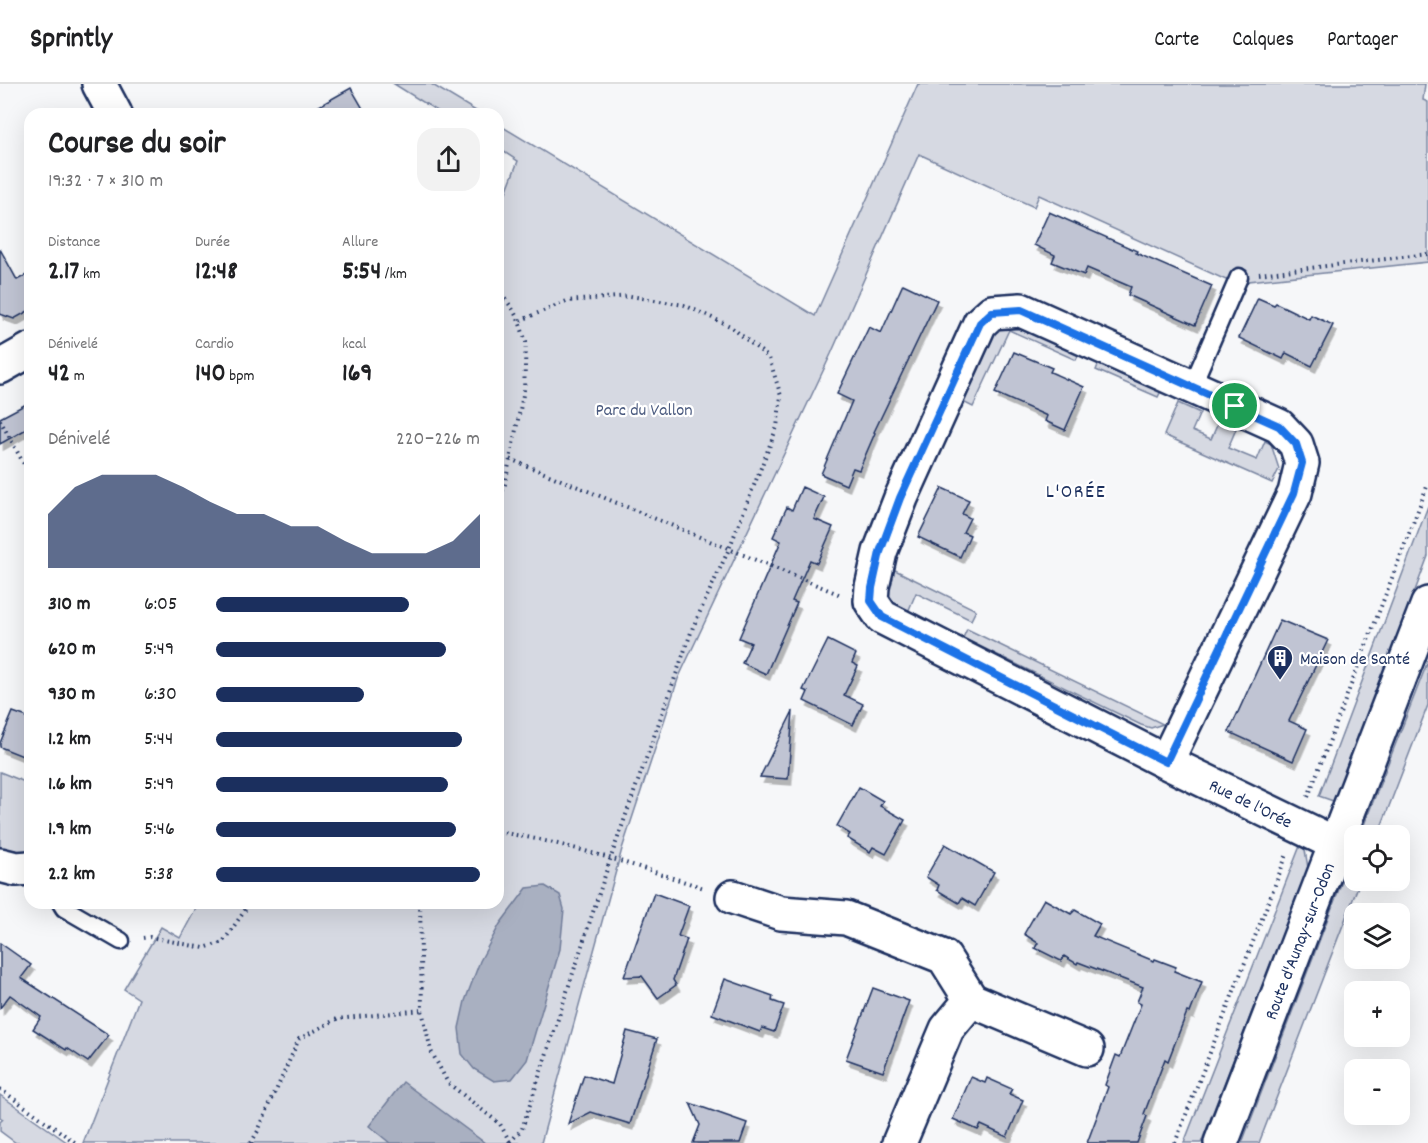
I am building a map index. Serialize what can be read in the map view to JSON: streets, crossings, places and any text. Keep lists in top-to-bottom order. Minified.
{"streets":{"street":["Rue de l'Orée","Route d'Aunay-sur-Odon"]},"crossings":[["Rue de l'Orée","Route d'Aunay-sur-Odon"]],"districts":["L'ORÉE"],"parks":["Parc du Vallon"],"places":{"building":["Maison de Santé"]},"page":{"header":"Sprintly","nav":["Carte","Calques","Partager"],"heading":["Course du soir","19:32 · 7 × 310 m"],"stats":[["Distance","2.17 km"],["Durée","12:48"],["Allure","5:54 /km"],["Dénivelé","42 m"],["Cardio","140 bpm"],["kcal","169"]],"chart":["Dénivelé","220–226 m"],"list":[{"name":"310 m","note":"6:05"},{"name":"620 m","note":"5:49"},{"name":"930 m","note":"6:30"},{"name":"1.2 km","note":"5:44"},{"name":"1.6 km","note":"5:49"},{"name":"1.9 km","note":"5:46"},{"name":"2.2 km","note":"5:38"}],"map_buttons":["+","−"]}}
